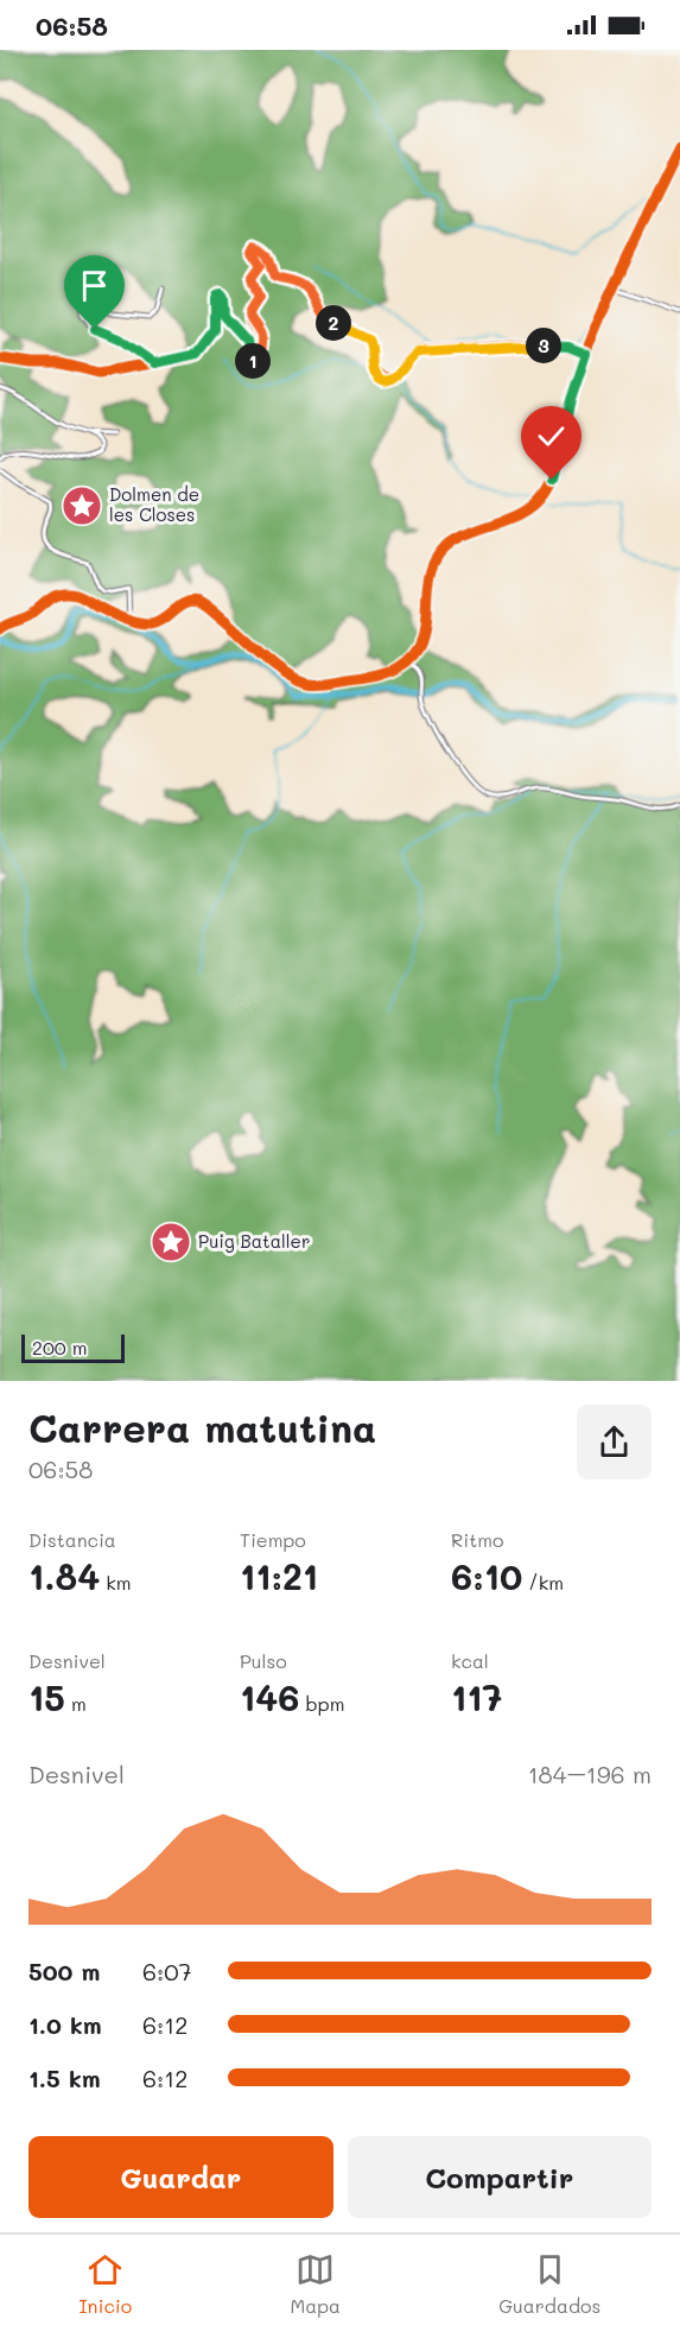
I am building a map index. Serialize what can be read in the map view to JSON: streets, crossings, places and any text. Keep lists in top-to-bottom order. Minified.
{"places":{"place":["Dolmen de les Closes","Puig Bataller"]},"scale_bar":"200 m","page":{"status":"06:58","pins":["2","3","1"],"scale":"200 m","heading":["Carrera matutina","06:58"],"stats":[["Distancia","1.84 km"],["Tiempo","11:21"],["Ritmo","6:10 /km"],["Desnivel","15 m"],["Pulso","146 bpm"],["kcal","117"]],"chart":["Desnivel","184–196 m"],"list":[{"name":"500 m","note":"6:07"},{"name":"1.0 km","note":"6:12"},{"name":"1.5 km","note":"6:12"}],"buttons":["Guardar","Compartir"],"tabs":["Inicio","Mapa","Guardados"]}}
